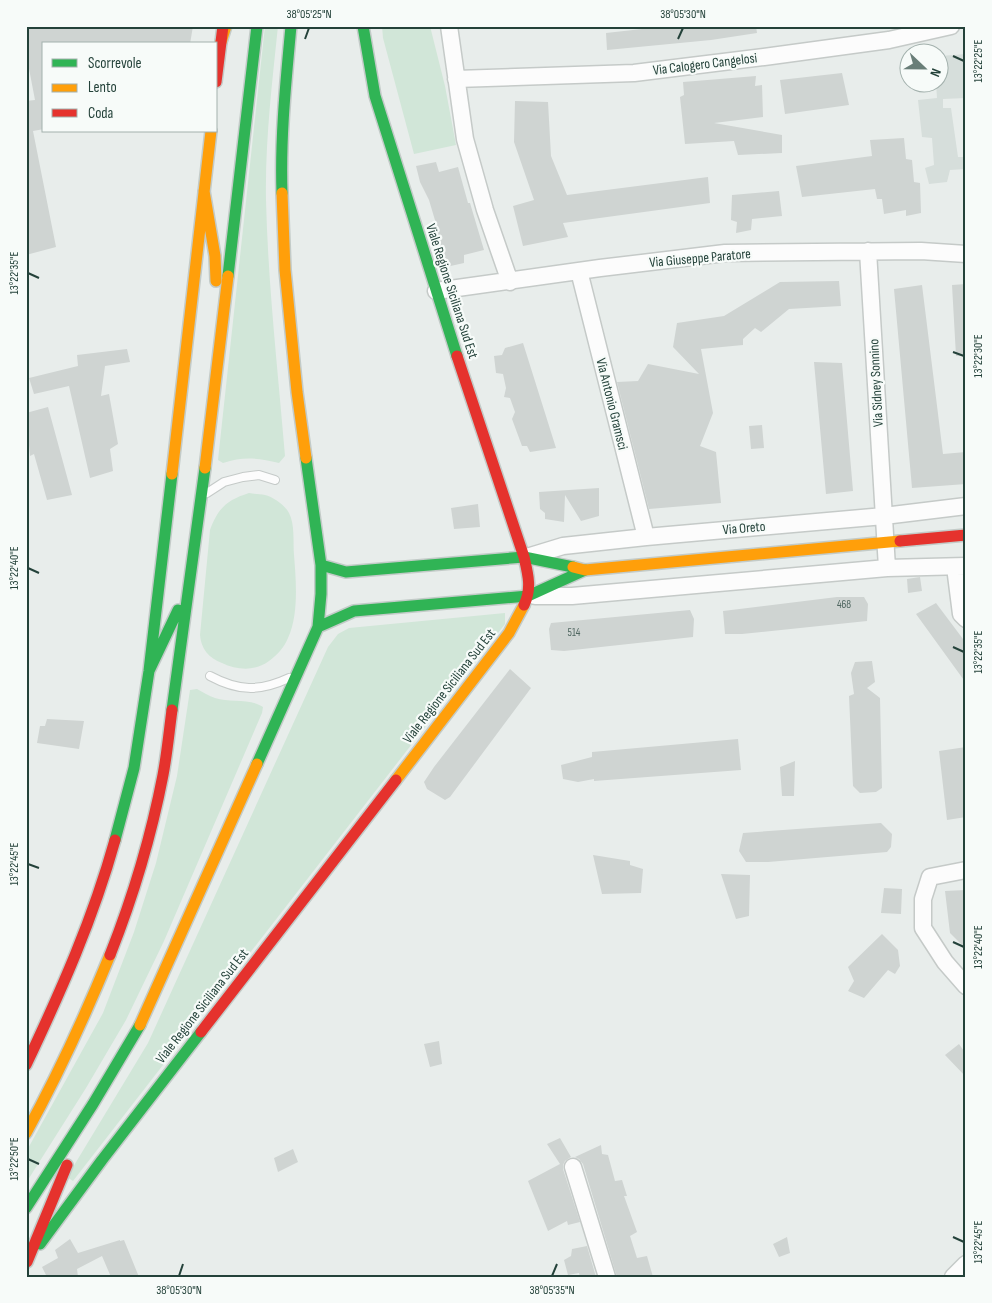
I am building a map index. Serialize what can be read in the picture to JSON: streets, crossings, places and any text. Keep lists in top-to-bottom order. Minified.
{"streets":{"street":["Via Calogero Cangelosi","Via Giuseppe Paratore","Viale Regione Siciliana Sud Est","Via Sidney Sonnino","Via Antonio Gramsci","Via Oreto"]},"crossings":[["Via Giuseppe Paratore","Viale Regione Siciliana Sud Est"],["Via Giuseppe Paratore","Via Sidney Sonnino"],["Via Giuseppe Paratore","Via Antonio Gramsci"],["Viale Regione Siciliana Sud Est","Via Oreto"],["Via Sidney Sonnino","Via Oreto"],["Via Antonio Gramsci","Via Oreto"]],"house_numbers":["468","514"],"legend":["Scorrevole","Lento","Coda"],"north":"right","coordinates":["38°05'25\"N","38°05'30\"N","13°22'25\"E","13°22'35\"E","13°22'30\"E","13°22'40\"E","13°22'45\"E","13°22'50\"E","38°05'35\"N"]}
